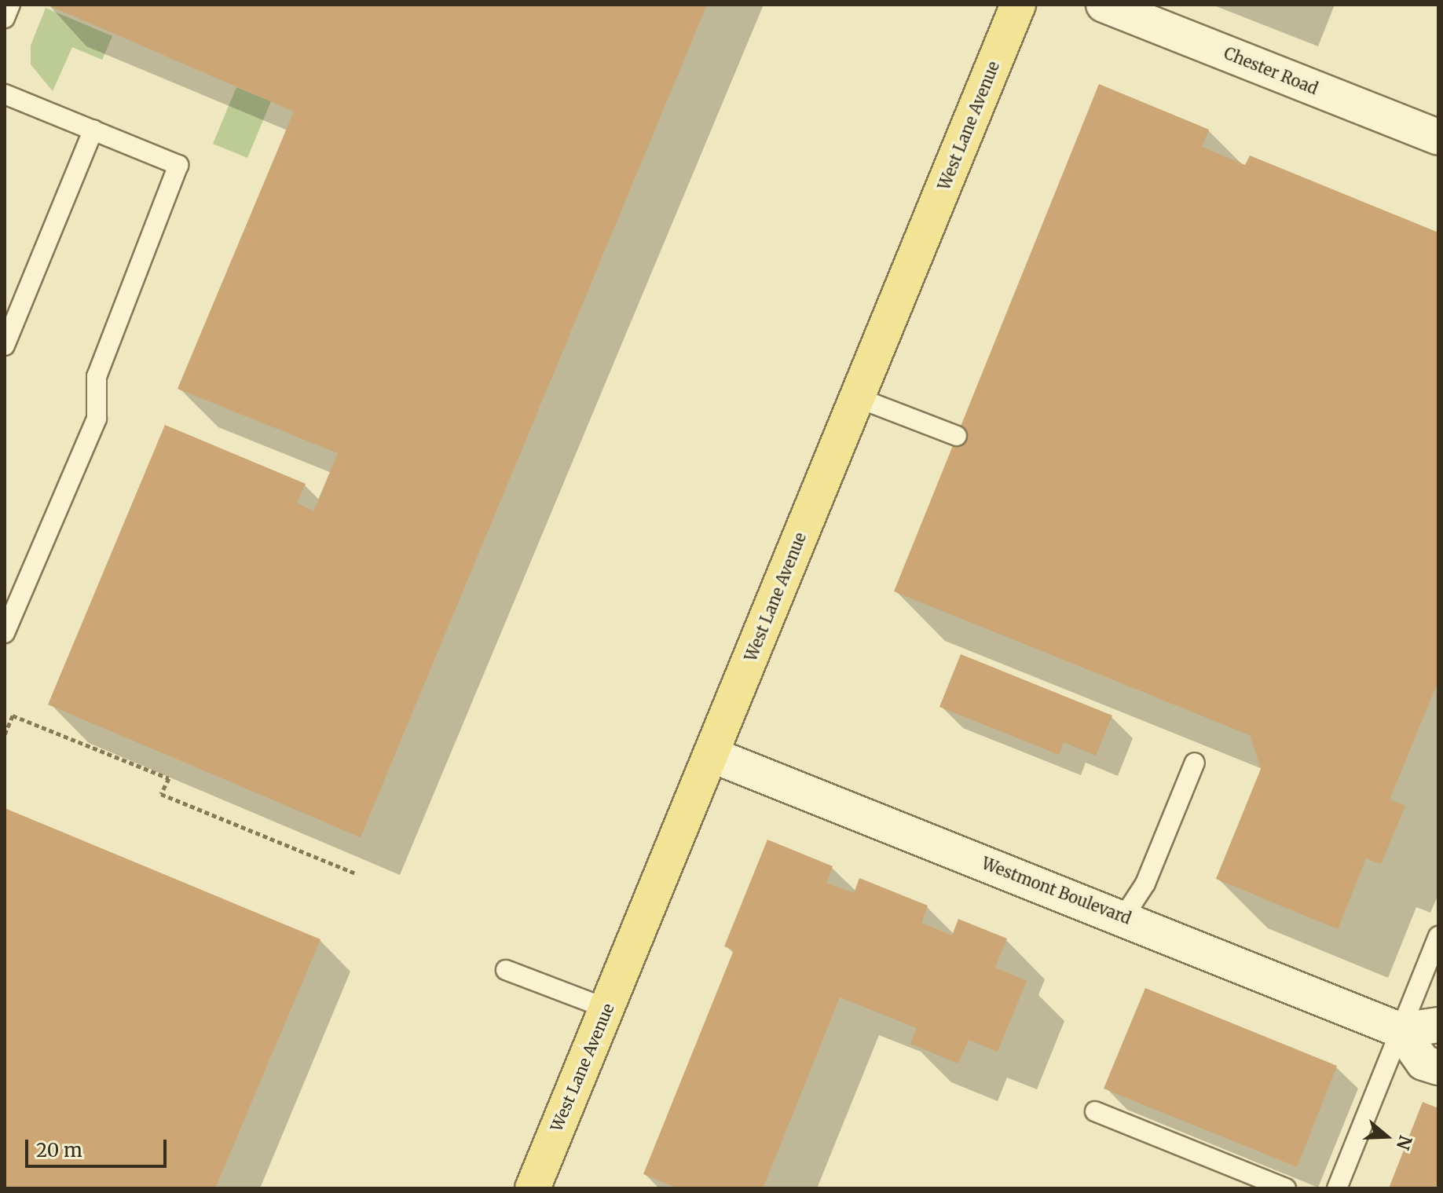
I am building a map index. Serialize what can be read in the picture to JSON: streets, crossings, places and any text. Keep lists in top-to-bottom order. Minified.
{"streets":{"main road":["West Lane Avenue"],"street":["Chester Road","Westmont Boulevard"]},"crossings":[["West Lane Avenue","Westmont Boulevard"]],"scale_bar":"20 m","north":"right"}
